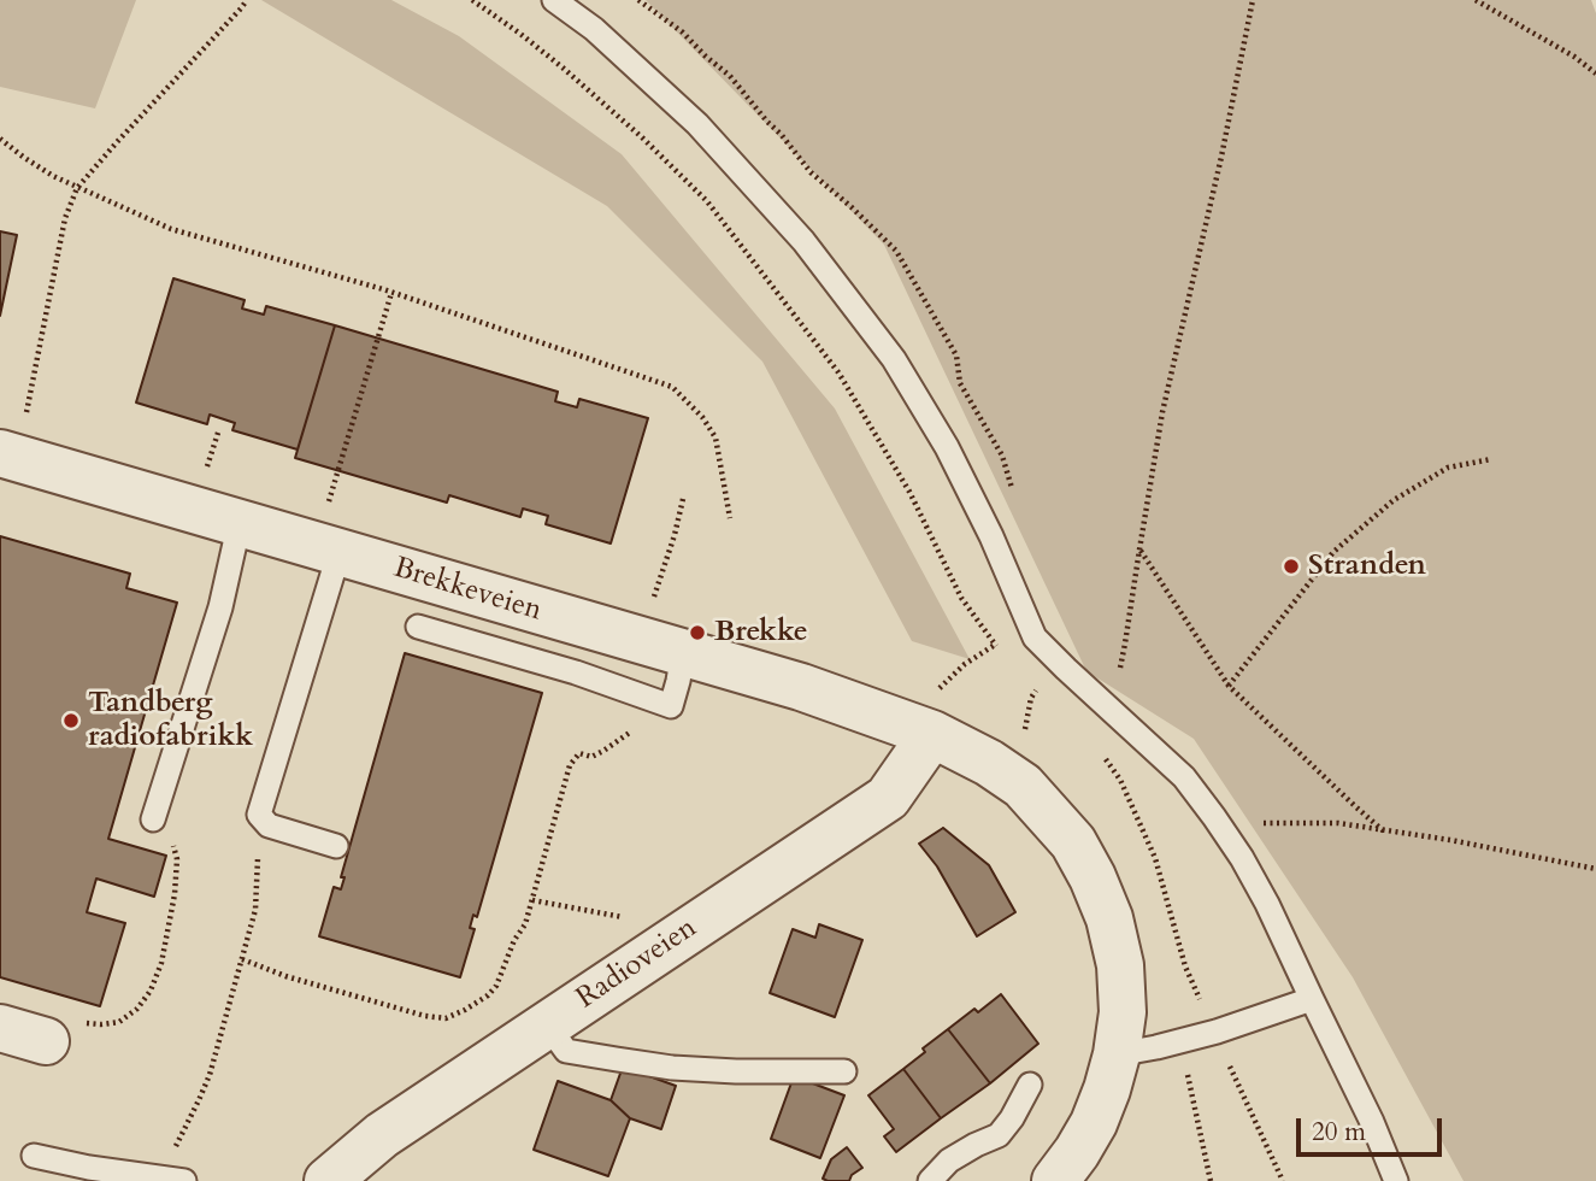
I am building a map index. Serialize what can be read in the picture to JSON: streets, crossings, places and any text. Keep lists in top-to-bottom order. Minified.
{"streets":{"street":["Brekkeveien","Radioveien"]},"crossings":[["Brekkeveien","Radioveien"]],"places":["Stranden","Brekke","Tandberg radiofabrikk"],"scale_bar":"20 m"}
